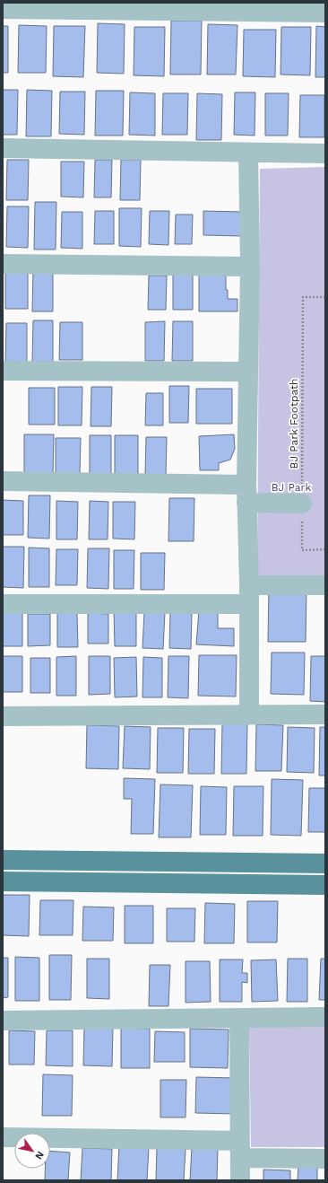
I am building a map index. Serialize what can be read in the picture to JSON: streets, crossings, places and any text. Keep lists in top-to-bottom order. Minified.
{"streets":{"path":["BJ Park Footpath"]},"parks":["BJ Park"],"north":"bottom right"}
